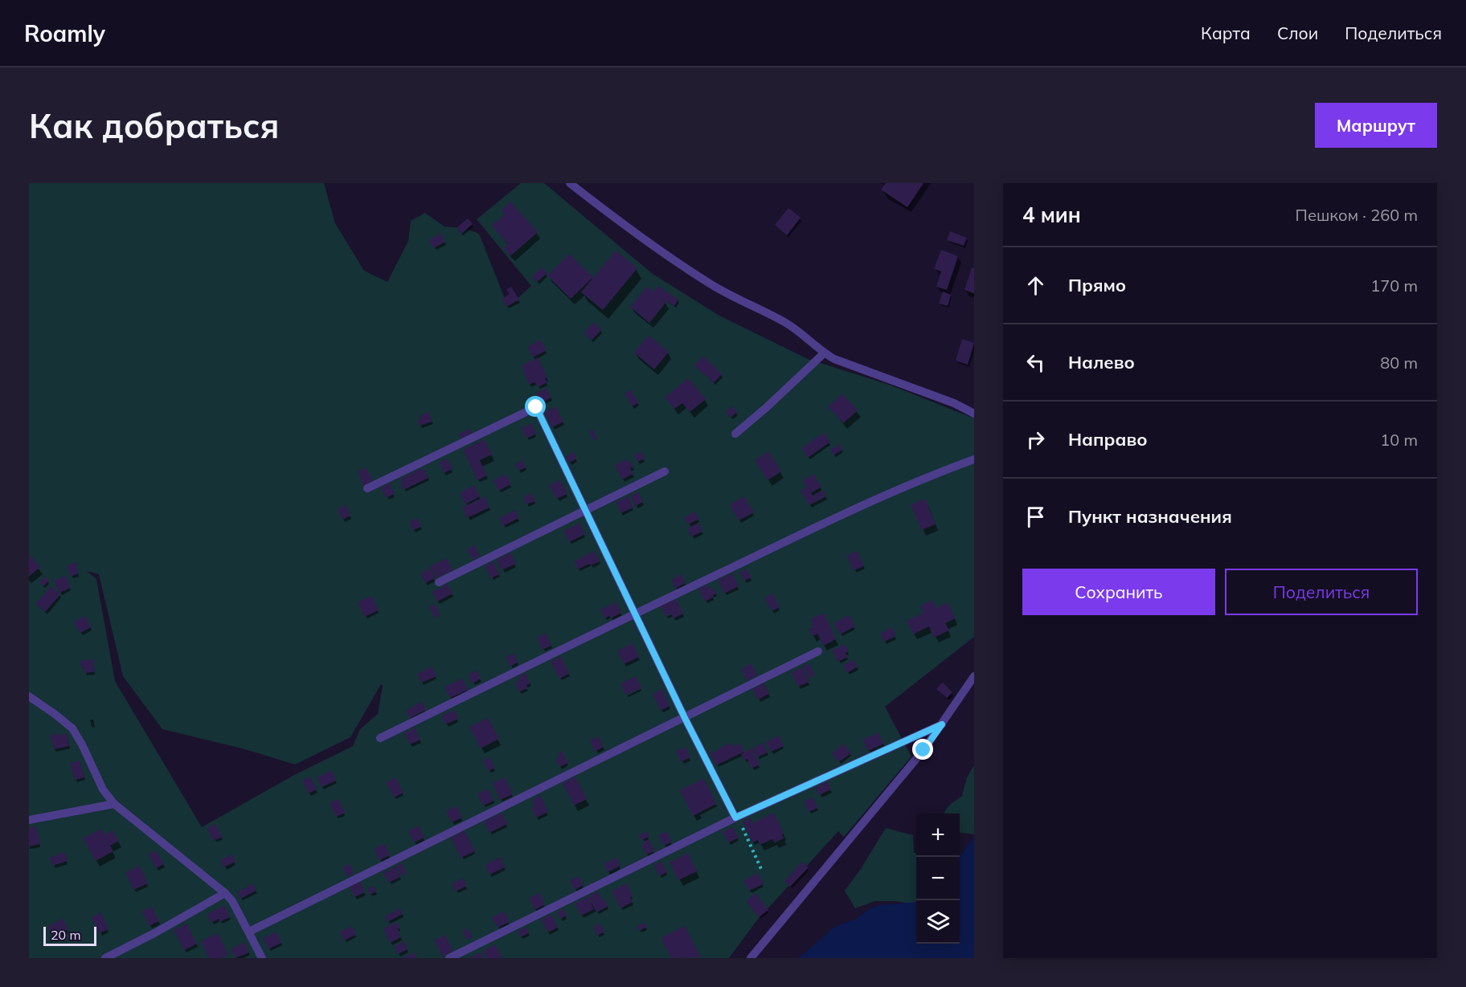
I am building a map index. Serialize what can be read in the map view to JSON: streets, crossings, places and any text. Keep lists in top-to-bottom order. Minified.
{"scale_bar":"20 m","page":{"header":"Roamly","nav":["Карта","Слои","Поделиться"],"buttons":["Маршрут",["Сохранить","Поделиться"]],"title":"Как добраться","heading":["4 мин","Пешком · 260 m"],"list":[["Прямо","170 m"],["Налево","80 m"],["Направо","10 m"],"Пункт назначения"],"map_buttons":["+","−"],"scale":"20 m"}}
